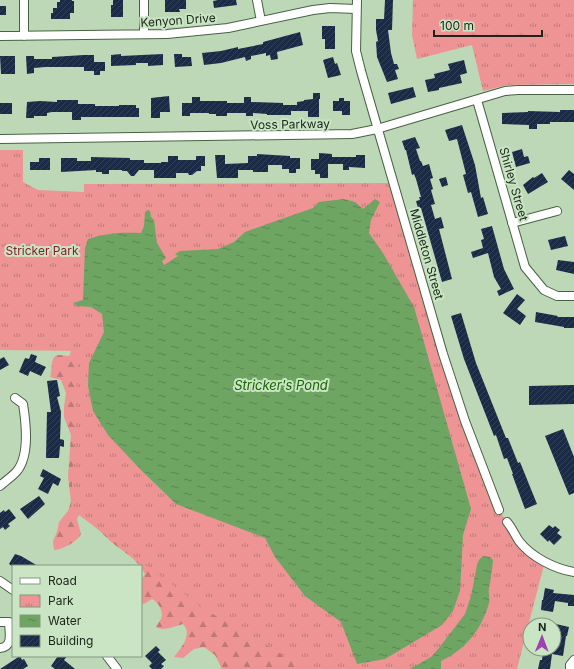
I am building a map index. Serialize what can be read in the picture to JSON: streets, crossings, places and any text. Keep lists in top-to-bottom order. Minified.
{"streets":{"street":["Kenyon Drive","Voss Parkway","Shirley Street","Middleton Street"]},"crossings":[["Kenyon Drive","Middleton Street"],["Voss Parkway","Shirley Street"],["Voss Parkway","Middleton Street"]],"water":["Stricker's Pond"],"parks":["Stricker Park"],"legend":["Road","Park","Water","Building"],"scale_bar":"100 m","north":"top"}
